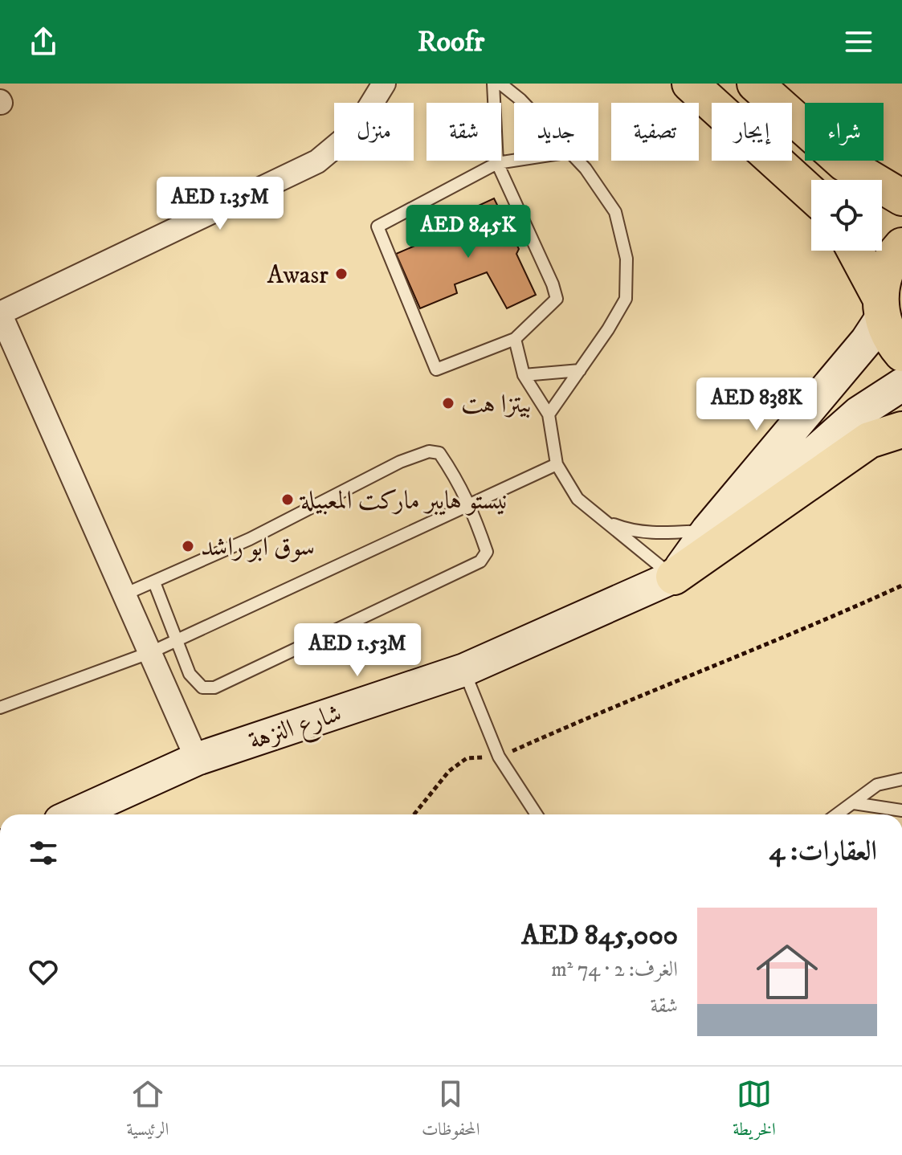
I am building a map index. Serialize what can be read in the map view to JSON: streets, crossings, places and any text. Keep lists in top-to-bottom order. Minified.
{"streets":{"main road":["شارع النزهة"]},"places":["Awasr","بيتزا هت","نيستو هايبر ماركت المعبيلة","سوق ابو راشد"],"page":{"header":"Roofr","chip":["شراء","إيجار","تصفية","جديد","شقة","منزل"],"price":["AED 1.35M","AED 845K","AED 838K","AED 1.53M"],"heading":"العقارات: 4","list":[{"name":"AED 845,000","note":"الغرف: 2 · 74 m² · شقة"}],"tabs":["الخريطة","المحفوظات","الرئيسية"]}}
